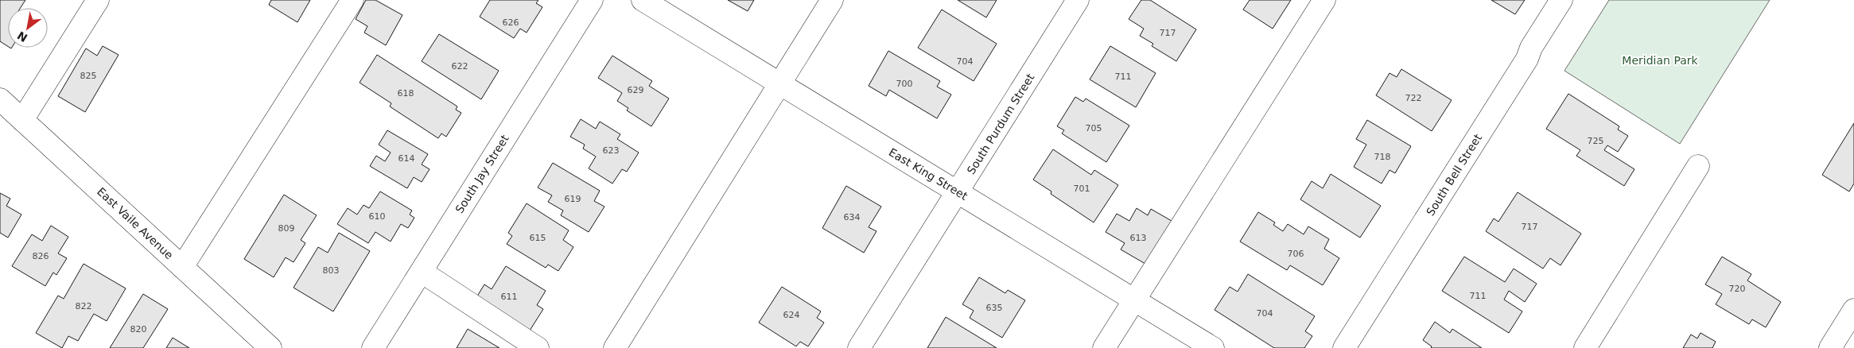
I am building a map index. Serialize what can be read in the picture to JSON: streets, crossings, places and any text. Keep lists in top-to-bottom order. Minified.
{"streets":{"street":["South Purdum Street","South Jay Street","East King Street","South Bell Street","East Vaile Avenue"]},"crossings":[["South Purdum Street","East King Street"]],"parks":["Meridian Park"],"house_numbers":["626","717","704","622","825","711","700","629","618","722","705","725","623","718","614","701","619","610","634","717","809","615","613","706","826","803","720","711","611","822","635","704","624","820"],"north":"bottom left"}
